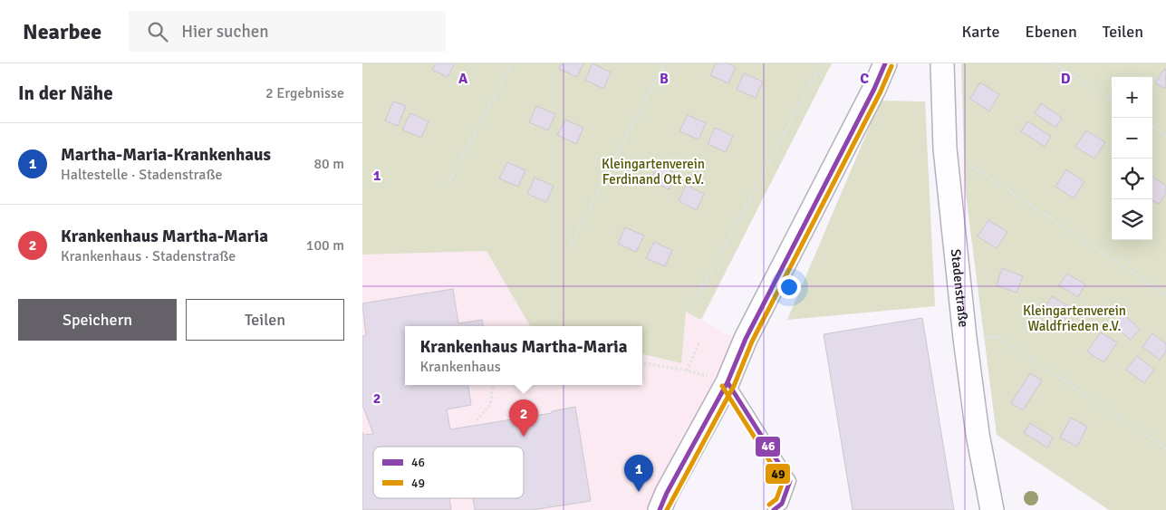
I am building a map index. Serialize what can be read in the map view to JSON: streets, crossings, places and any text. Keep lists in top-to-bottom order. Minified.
{"streets":{"street":["Stadenstraße"]},"parks":["Kleingartenverein Ferdinand Ott e.V.","Kleingartenverein Waldfrieden e.V."],"lines":["transit line 46","transit line 49"],"legend":["46","49"],"page":{"header":"Nearbee","search":"Hier suchen","nav":["Karte","Ebenen","Teilen"],"heading":["In der Nähe","2 Ergebnisse"],"map_buttons":["+","−"],"list":[{"mark":"1","name":"Martha-Maria-Krankenhaus","note":"Haltestelle · Stadenstraße","value":"80 m"},{"mark":"2","name":"Krankenhaus Martha-Maria","note":"Krankenhaus · Stadenstraße","value":"100 m"}],"buttons":["Speichern","Teilen"],"popup":["Krankenhaus Martha-Maria","Krankenhaus"],"pins":["2","1"]},"grid":{"columns":["A","B","C","D"],"rows":["1","2"]}}
